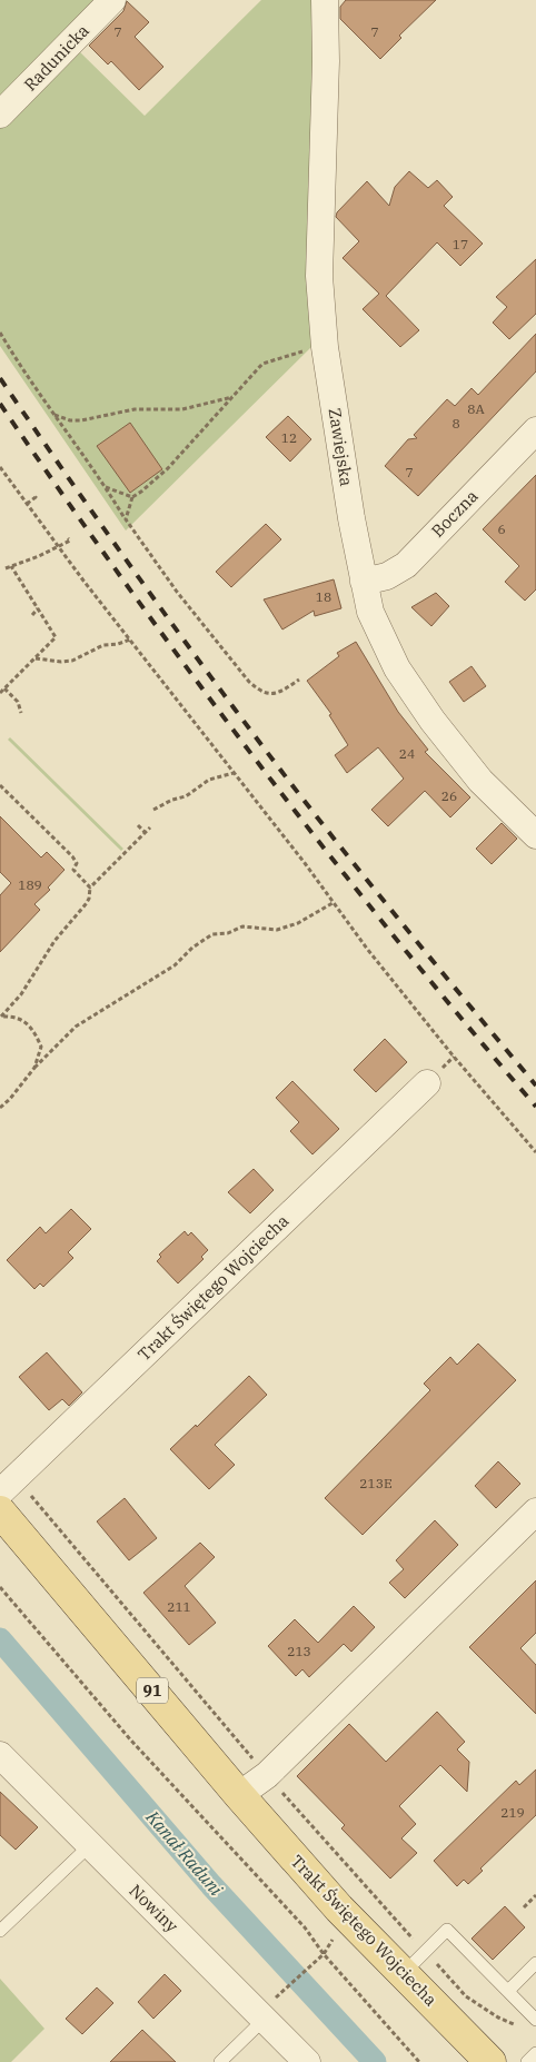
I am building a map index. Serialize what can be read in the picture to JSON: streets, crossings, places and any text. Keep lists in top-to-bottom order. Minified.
{"streets":{"main road":["Trakt Świętego Wojciecha","91"],"street":["Radunicka","Zawiejska","Boczna","Nowiny"]},"crossings":[["Zawiejska","Boczna"]],"water":["Kanał Raduni"],"house_numbers":["7","7","17","8A","8","12","7","6","18","24","26","189","213E","211","213","219"]}
